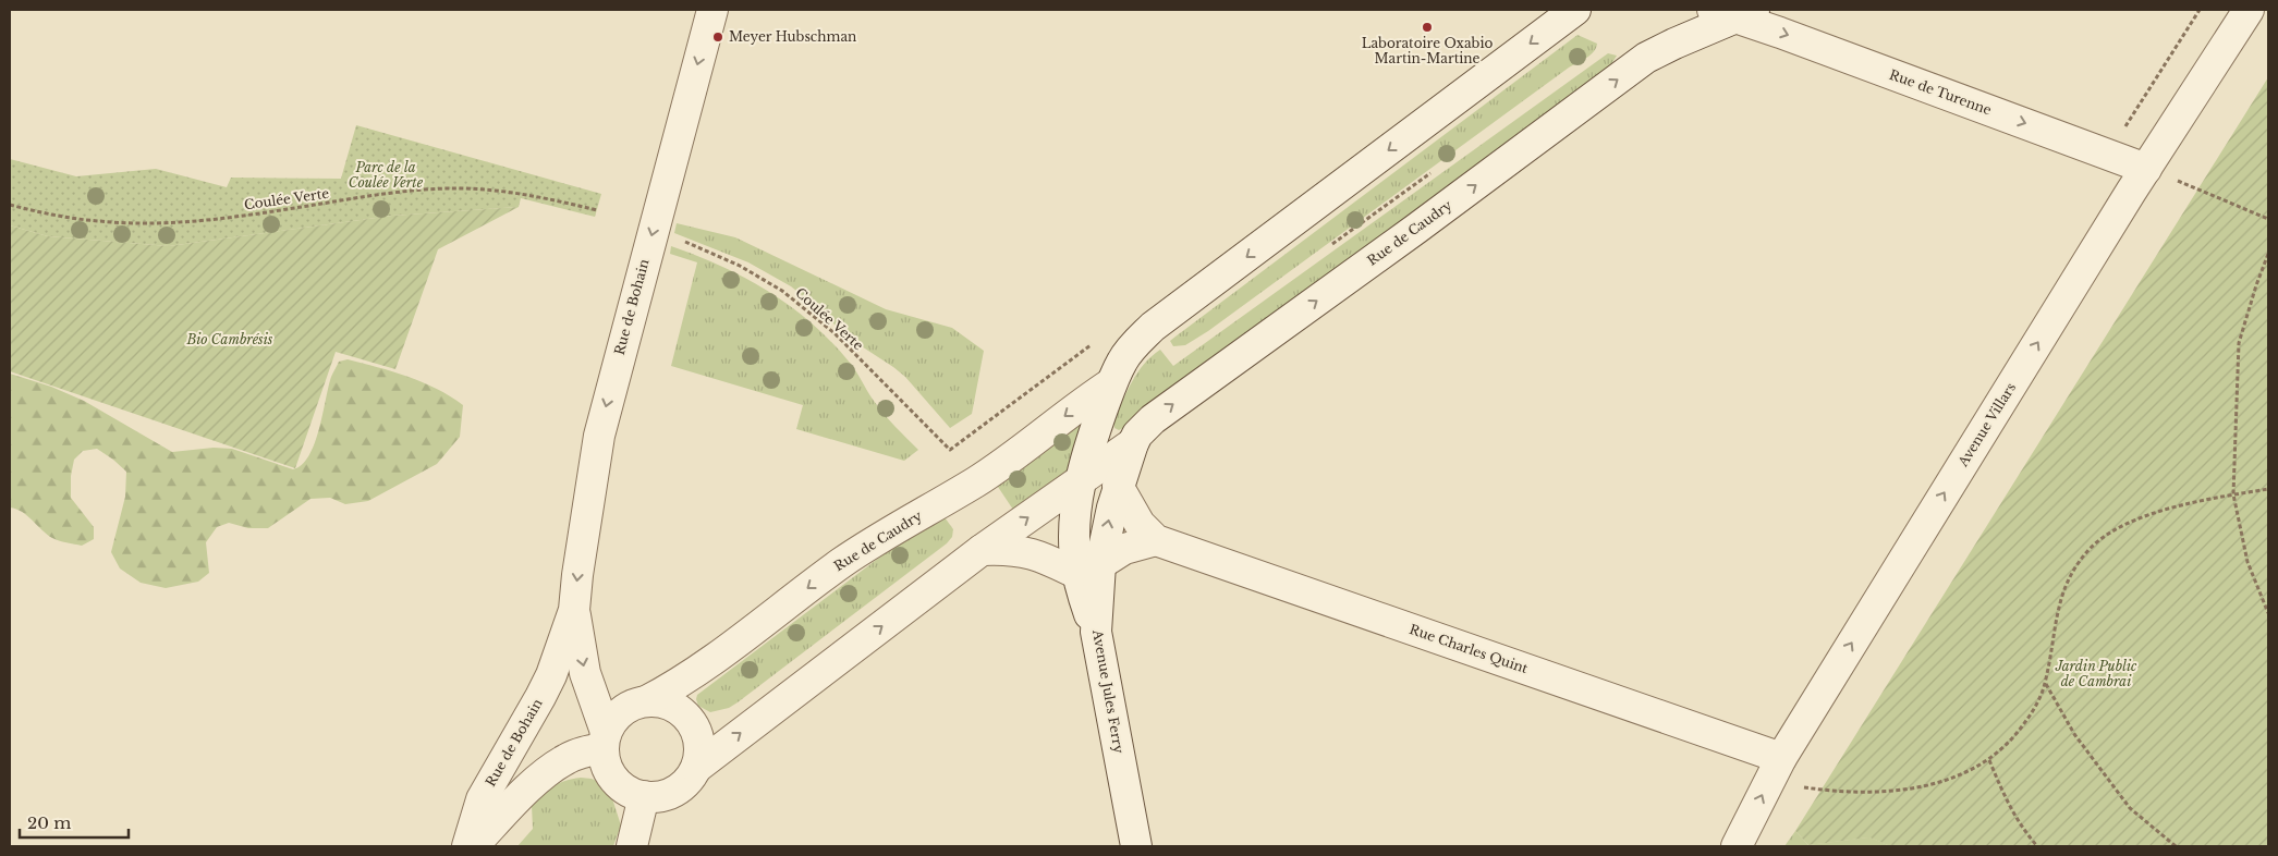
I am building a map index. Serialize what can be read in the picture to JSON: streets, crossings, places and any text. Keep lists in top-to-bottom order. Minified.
{"streets":{"street":["Rue de Turenne","Rue de Caudry","Rue de Bohain","Avenue Villars","Rue Charles Quint","Avenue Jules Ferry"],"path":["Coulée Verte"]},"crossings":[["Rue de Turenne","Rue de Caudry"],["Rue de Turenne","Avenue Villars"],["Rue de Caudry","Rue de Bohain"],["Rue de Caudry","Avenue Jules Ferry"],["Avenue Villars","Rue Charles Quint"],["Rue Charles Quint","Avenue Jules Ferry"]],"one_way":["Rue de Turenne","Rue de Bohain","Avenue Villars"],"parks":["Parc de la Coulée Verte","Bio Cambrésis","Jardin Public de Cambrai"],"places":["Laboratoire Oxabio Martin-Martine","Meyer Hubschman"],"scale_bar":"20 m"}
